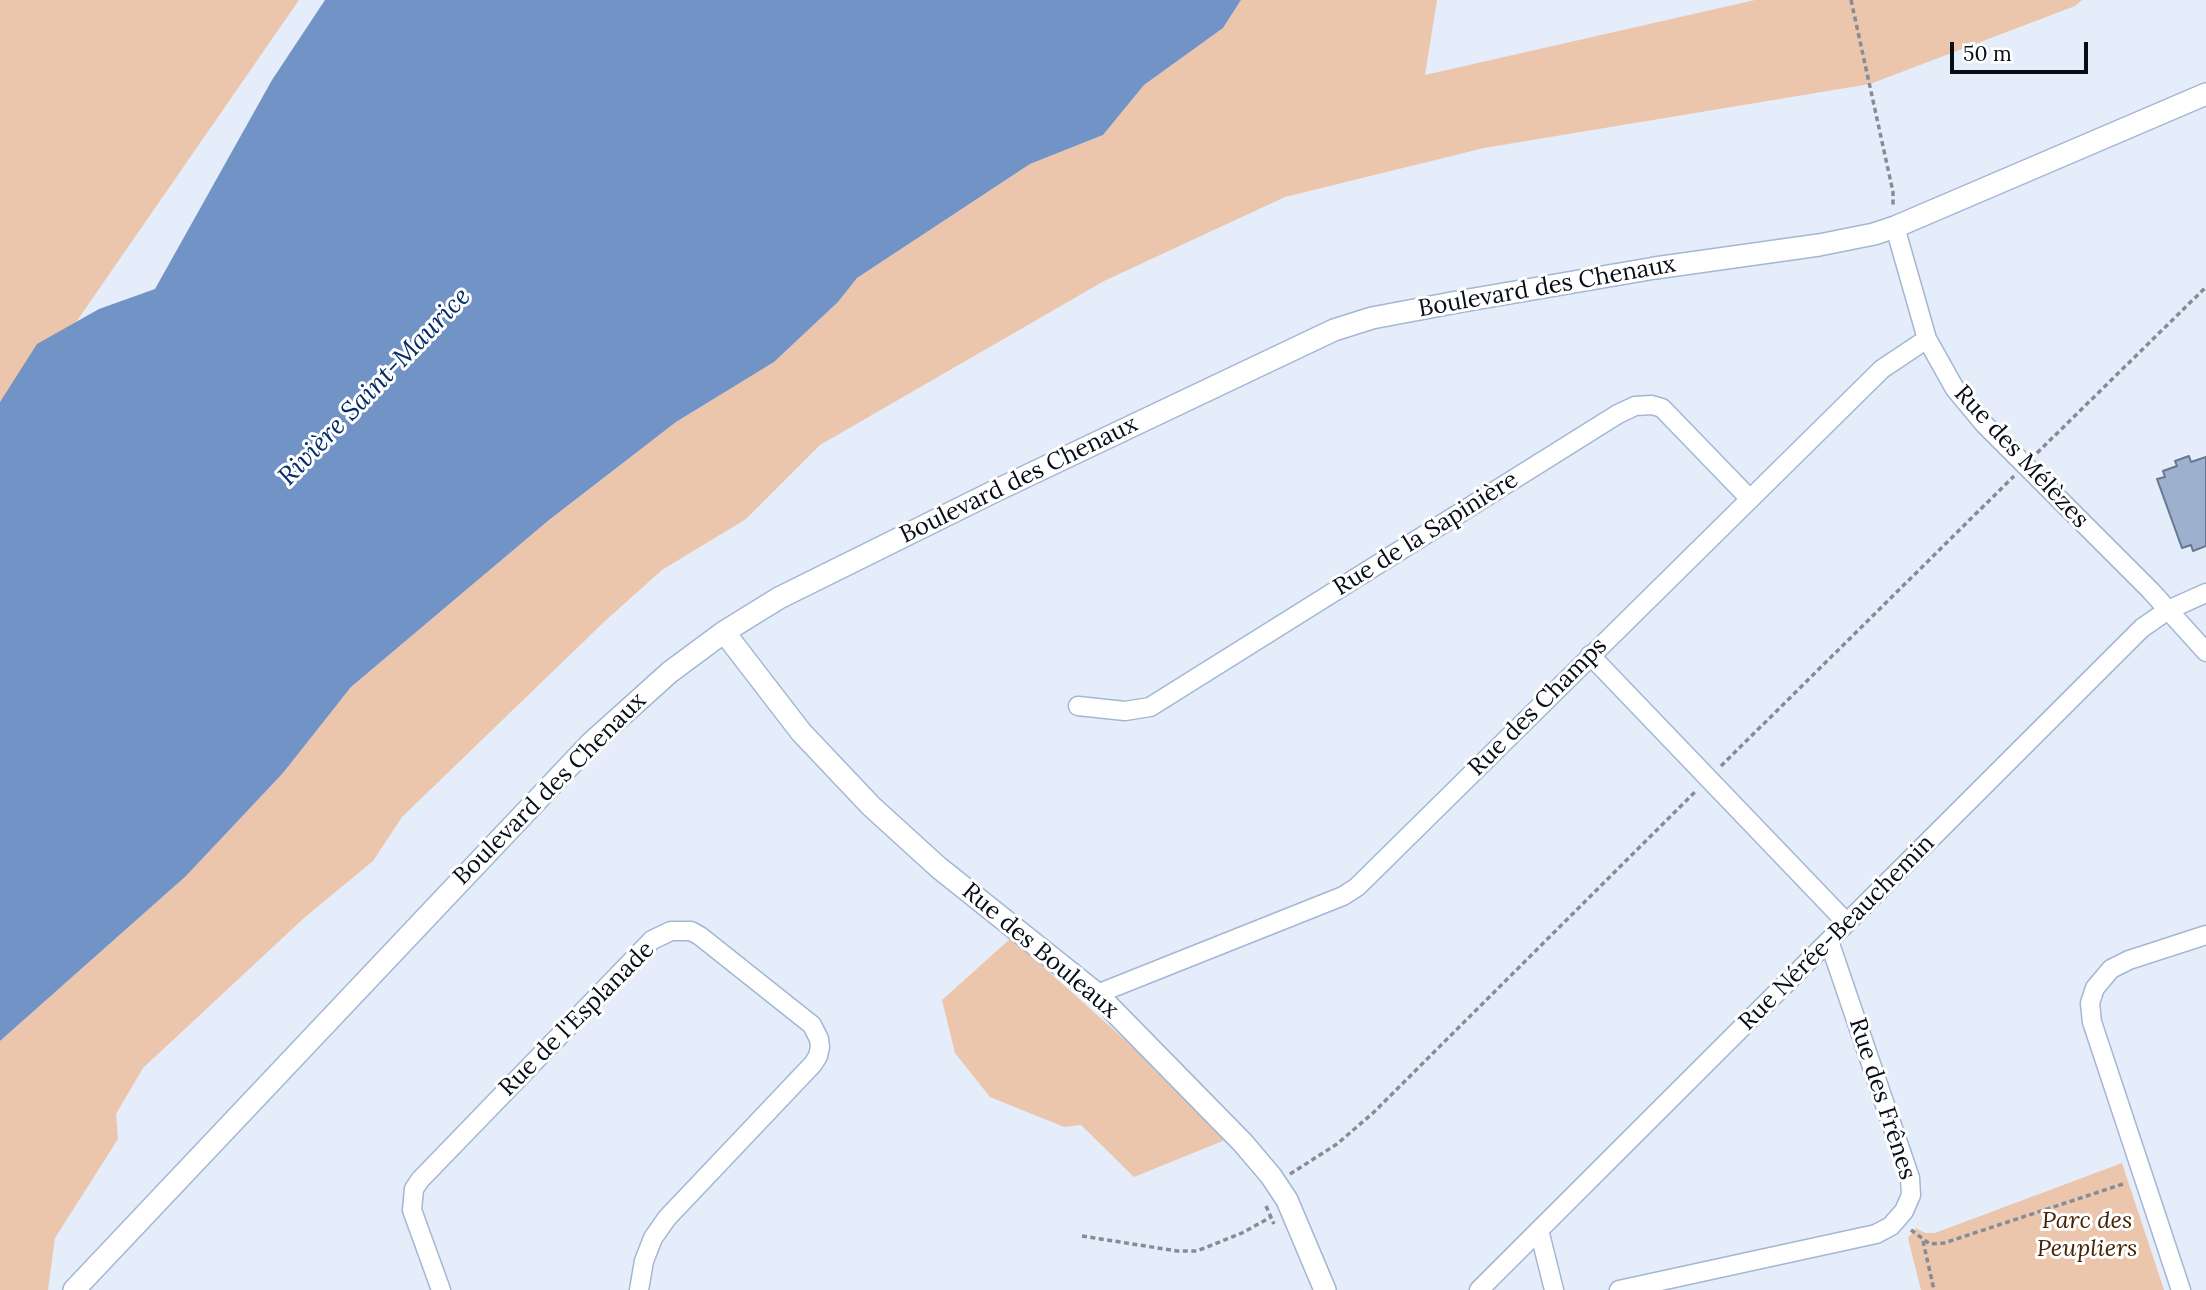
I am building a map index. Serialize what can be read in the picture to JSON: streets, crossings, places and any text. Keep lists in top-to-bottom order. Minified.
{"streets":{"street":["Boulevard des Chenaux","Rue des Mélèzes","Rue de la Sapinière","Rue des Champs","Rue Nérée-Beauchemin","Rue des Bouleaux","Rue de l'Esplanade","Rue des Frênes"]},"crossings":[["Boulevard des Chenaux","Rue des Mélèzes"],["Boulevard des Chenaux","Rue des Bouleaux"],["Rue des Mélèzes","Rue des Champs"],["Rue des Mélèzes","Rue Nérée-Beauchemin"],["Rue de la Sapinière","Rue des Champs"],["Rue des Champs","Rue des Bouleaux"],["Rue Nérée-Beauchemin","Rue des Frênes"]],"water":["Rivière Saint-Maurice"],"parks":["Parc des Peupliers"],"scale_bar":"50 m"}
